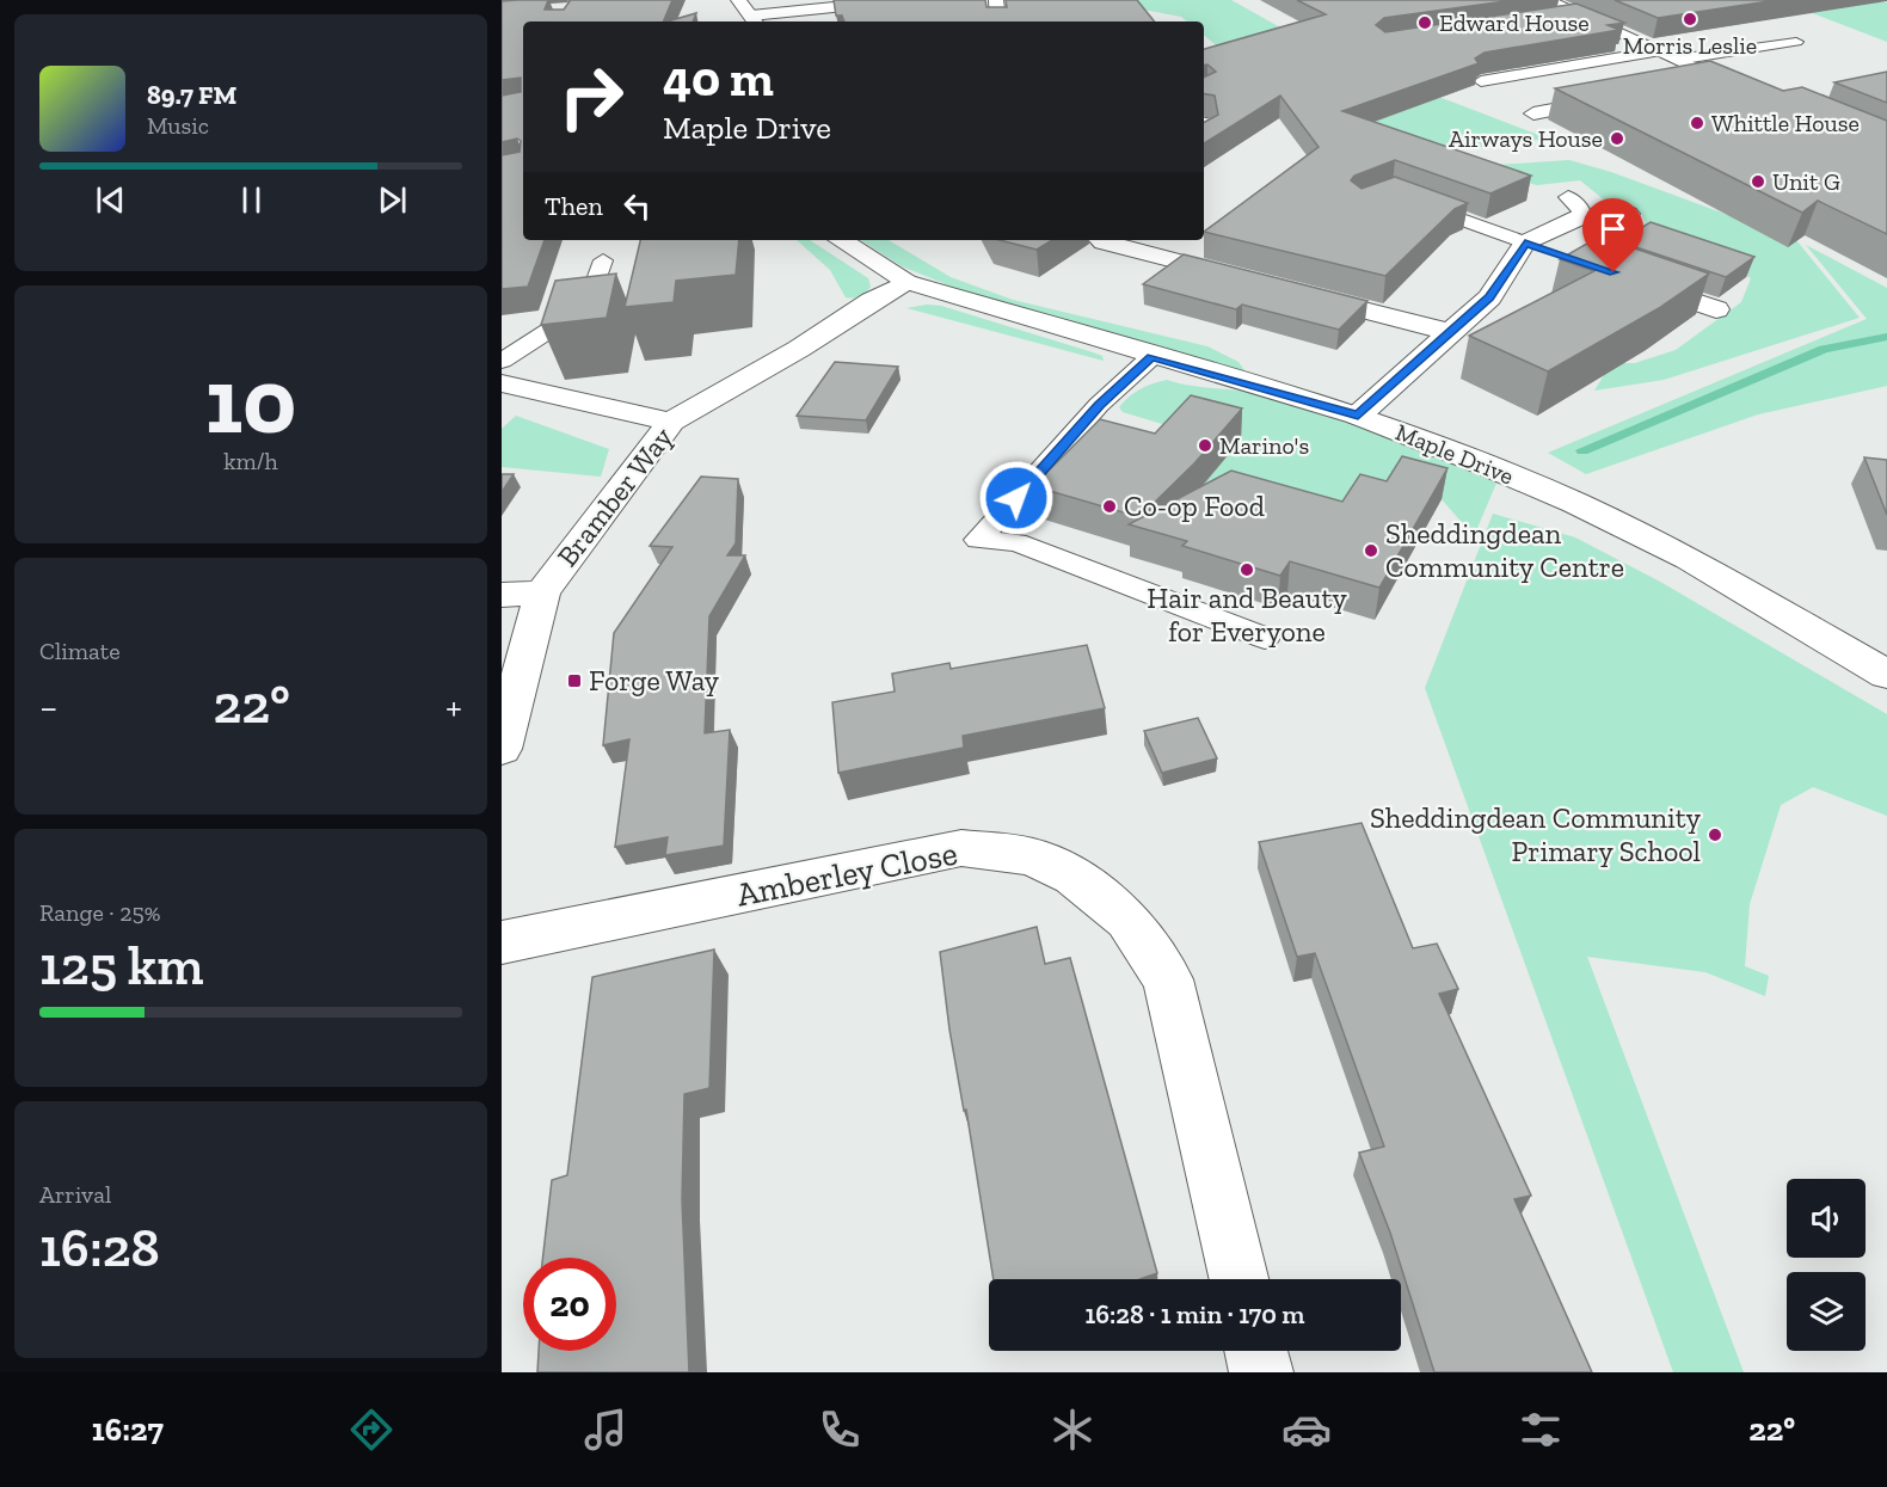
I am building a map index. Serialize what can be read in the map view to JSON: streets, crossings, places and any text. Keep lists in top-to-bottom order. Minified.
{"streets":{"street":["Maple Drive","Bramber Way","Amberley Close"]},"crossings":[["Maple Drive","Bramber Way"]],"places":{"other":["Morris Leslie","Edward House","Whittle House","Airways House","Unit G","Marino's","Co-op Food","Sheddingdean Community Centre","Hair and Beauty for Everyone","Sheddingdean Community Primary School"],"transit":["Forge Way"]},"page":{"turn":["40 m","Maple Drive"],"song":["89.7 FM","Music"],"then":"Then","tile":[["10","km/h"],"Climate",["Range · 25%","125 km"],["Arrival","16:28"]],"heat":["−","22°","+"],"limit":"20","trip":"16:28 · 1 min · 170 m","tabs":["16:27","22°"]}}
